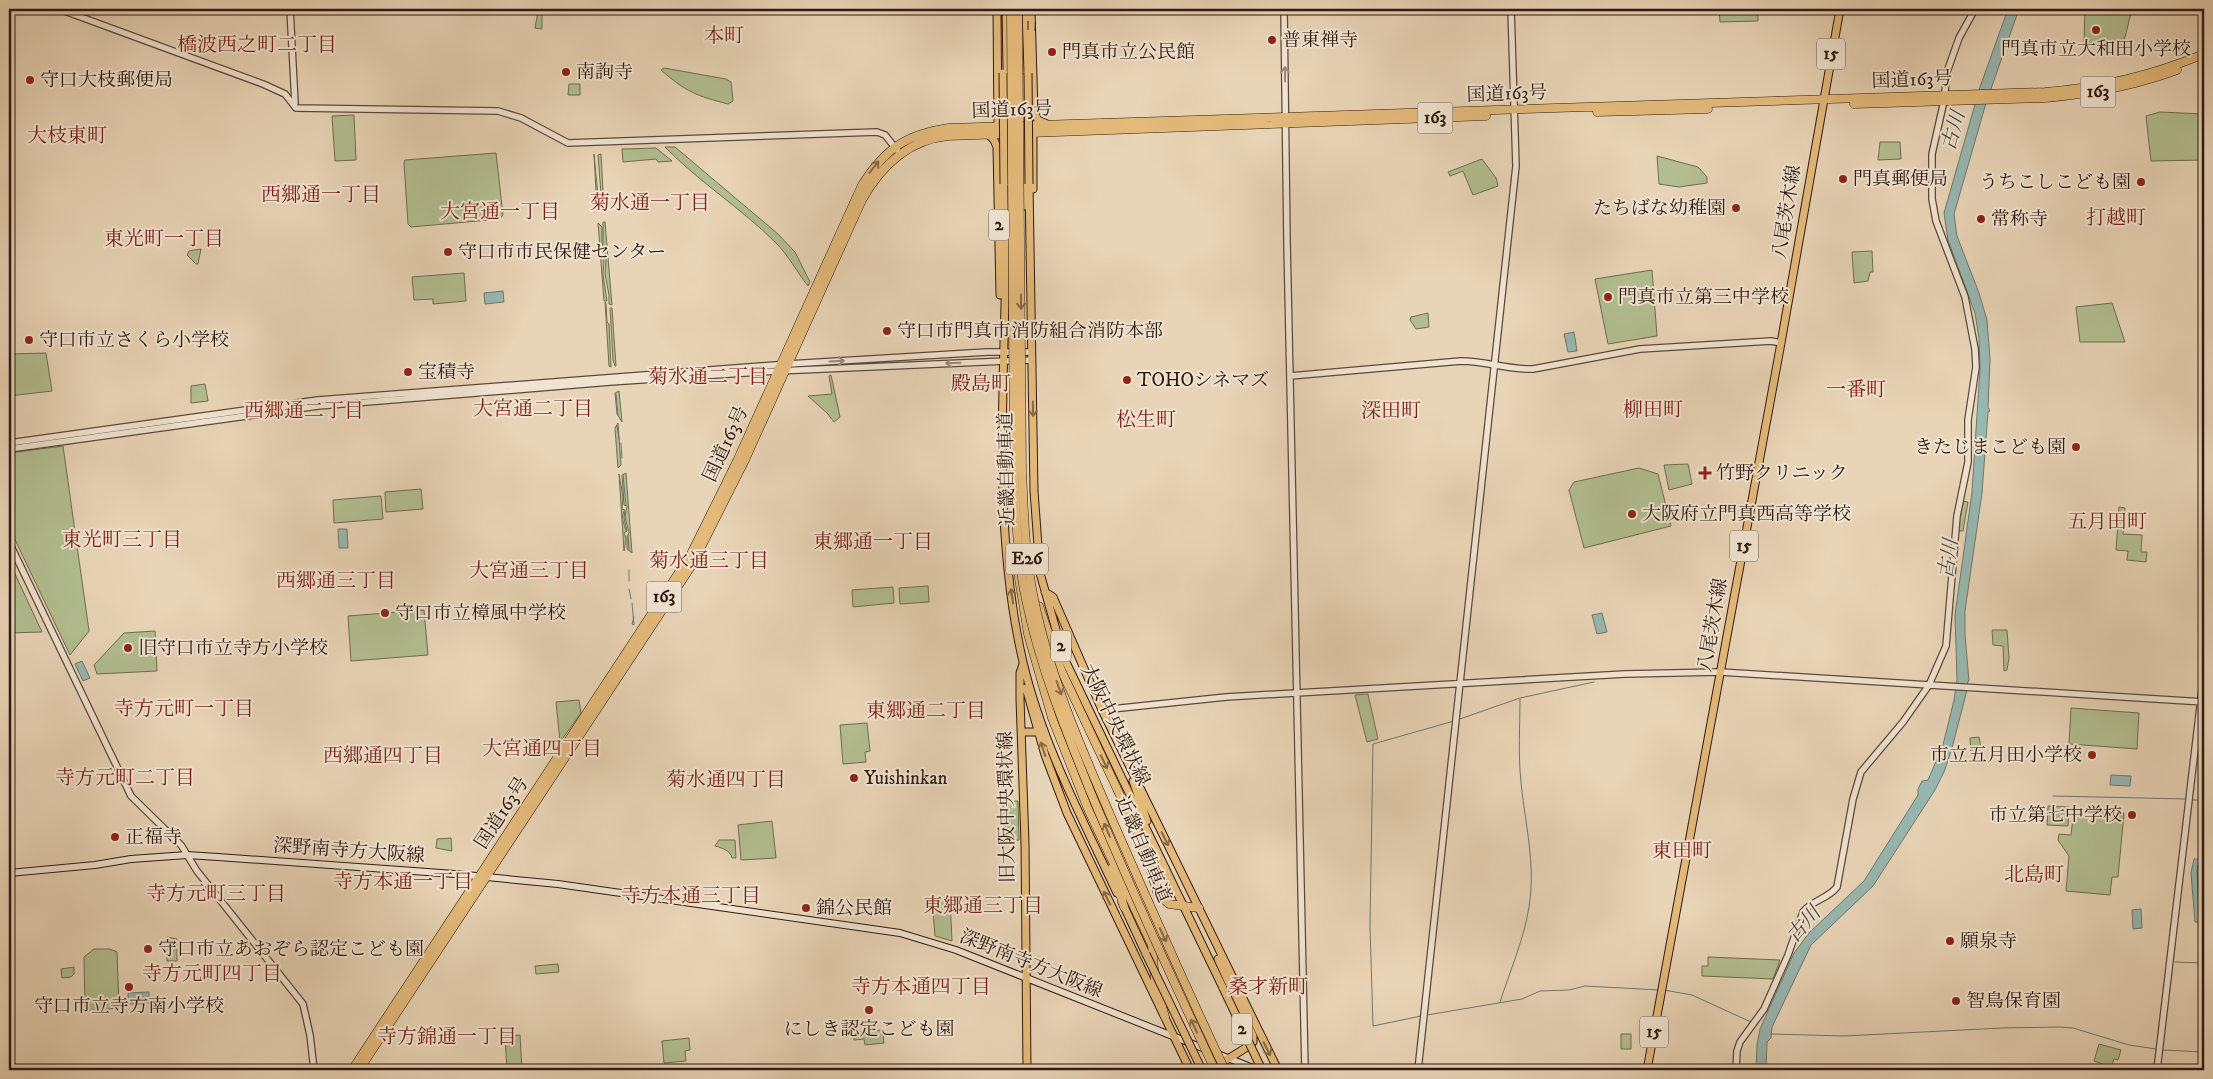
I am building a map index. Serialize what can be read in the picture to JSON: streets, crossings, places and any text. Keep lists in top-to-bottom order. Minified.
{"streets":{"highway":["国道163号","163","2","近畿自動車道","E26"],"main road":["15","八尾茨木線","大阪中央環状線","旧大阪中央環状線","深野南寺方大阪線"]},"crossings":[["国道163号","八尾茨木線"],["国道163号","2"],["国道163号","深野南寺方大阪線"],["2","大阪中央環状線"],["2","旧大阪中央環状線"],["2","深野南寺方大阪線"],["旧大阪中央環状線","深野南寺方大阪線"]],"districts":["本町","橋波西之町二丁目","大枝東町","西郷通一丁目","菊水通一丁目","大宮通一丁目","打越町","東光町一丁目","菊水通二丁目","殿島町","一番町","大宮通二丁目","柳田町","西郷通二丁目","深田町","松生町","五月田町","東光町三丁目","東郷通一丁目","菊水通三丁目","大宮通三丁目","西郷通三丁目","寺方元町一丁目","東郷通二丁目","大宮通四丁目","西郷通四丁目","寺方元町二丁目","菊水通四丁目","東田町","北島町","寺方本通一丁目","寺方元町三丁目","寺方本通三丁目","東郷通三丁目","寺方元町四丁目","寺方本通四丁目","桑才新町","寺方錦通一丁目"],"water":["古川"],"places":{"other":["門真市立大和田小学校","普東禅寺","門真市立公民館","南詢寺","守口大枝郵便局","門真郵便局","うちこしこども園","たちばな幼稚園","常称寺","守口市市民保健センター","門真市立第三中学校","守口市門真市消防組合消防本部","守口市立さくら小学校","宝積寺","TOHOシネマズ","きたじまこども園","大阪府立門真西高等学校","守口市立樟風中学校","旧守口市立寺方小学校","市立五月田小学校","Yuishinkan","市立第七中学校","正福寺","錦公民館","願泉寺","守口市立あおぞら認定こども園","守口市立寺方南小学校","智鳥保育園","にしき認定こども園"],"health":["竹野クリニック"]}}
